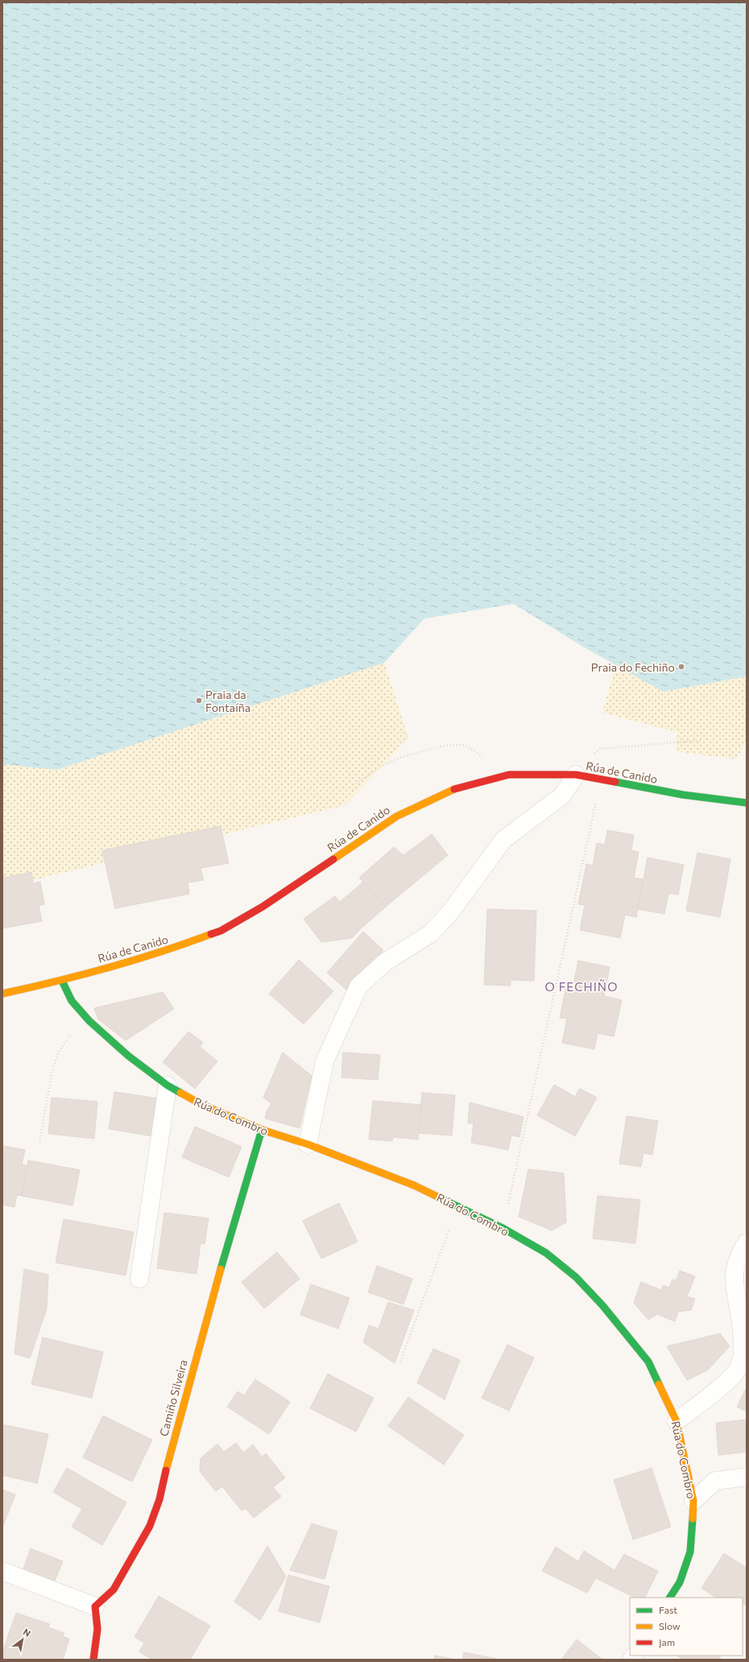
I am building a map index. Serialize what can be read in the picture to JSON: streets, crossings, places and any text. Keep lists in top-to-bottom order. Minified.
{"streets":{"street":["Rúa de Canido","Rúa do Combro","Camiño Silveira"]},"crossings":[["Rúa de Canido","Rúa do Combro"],["Rúa do Combro","Camiño Silveira"]],"districts":["O FECHIÑO"],"places":["Praia do Fechiño","Praia da Fontaíña"],"legend":["Fast","Slow","Jam"],"north":"top right"}
